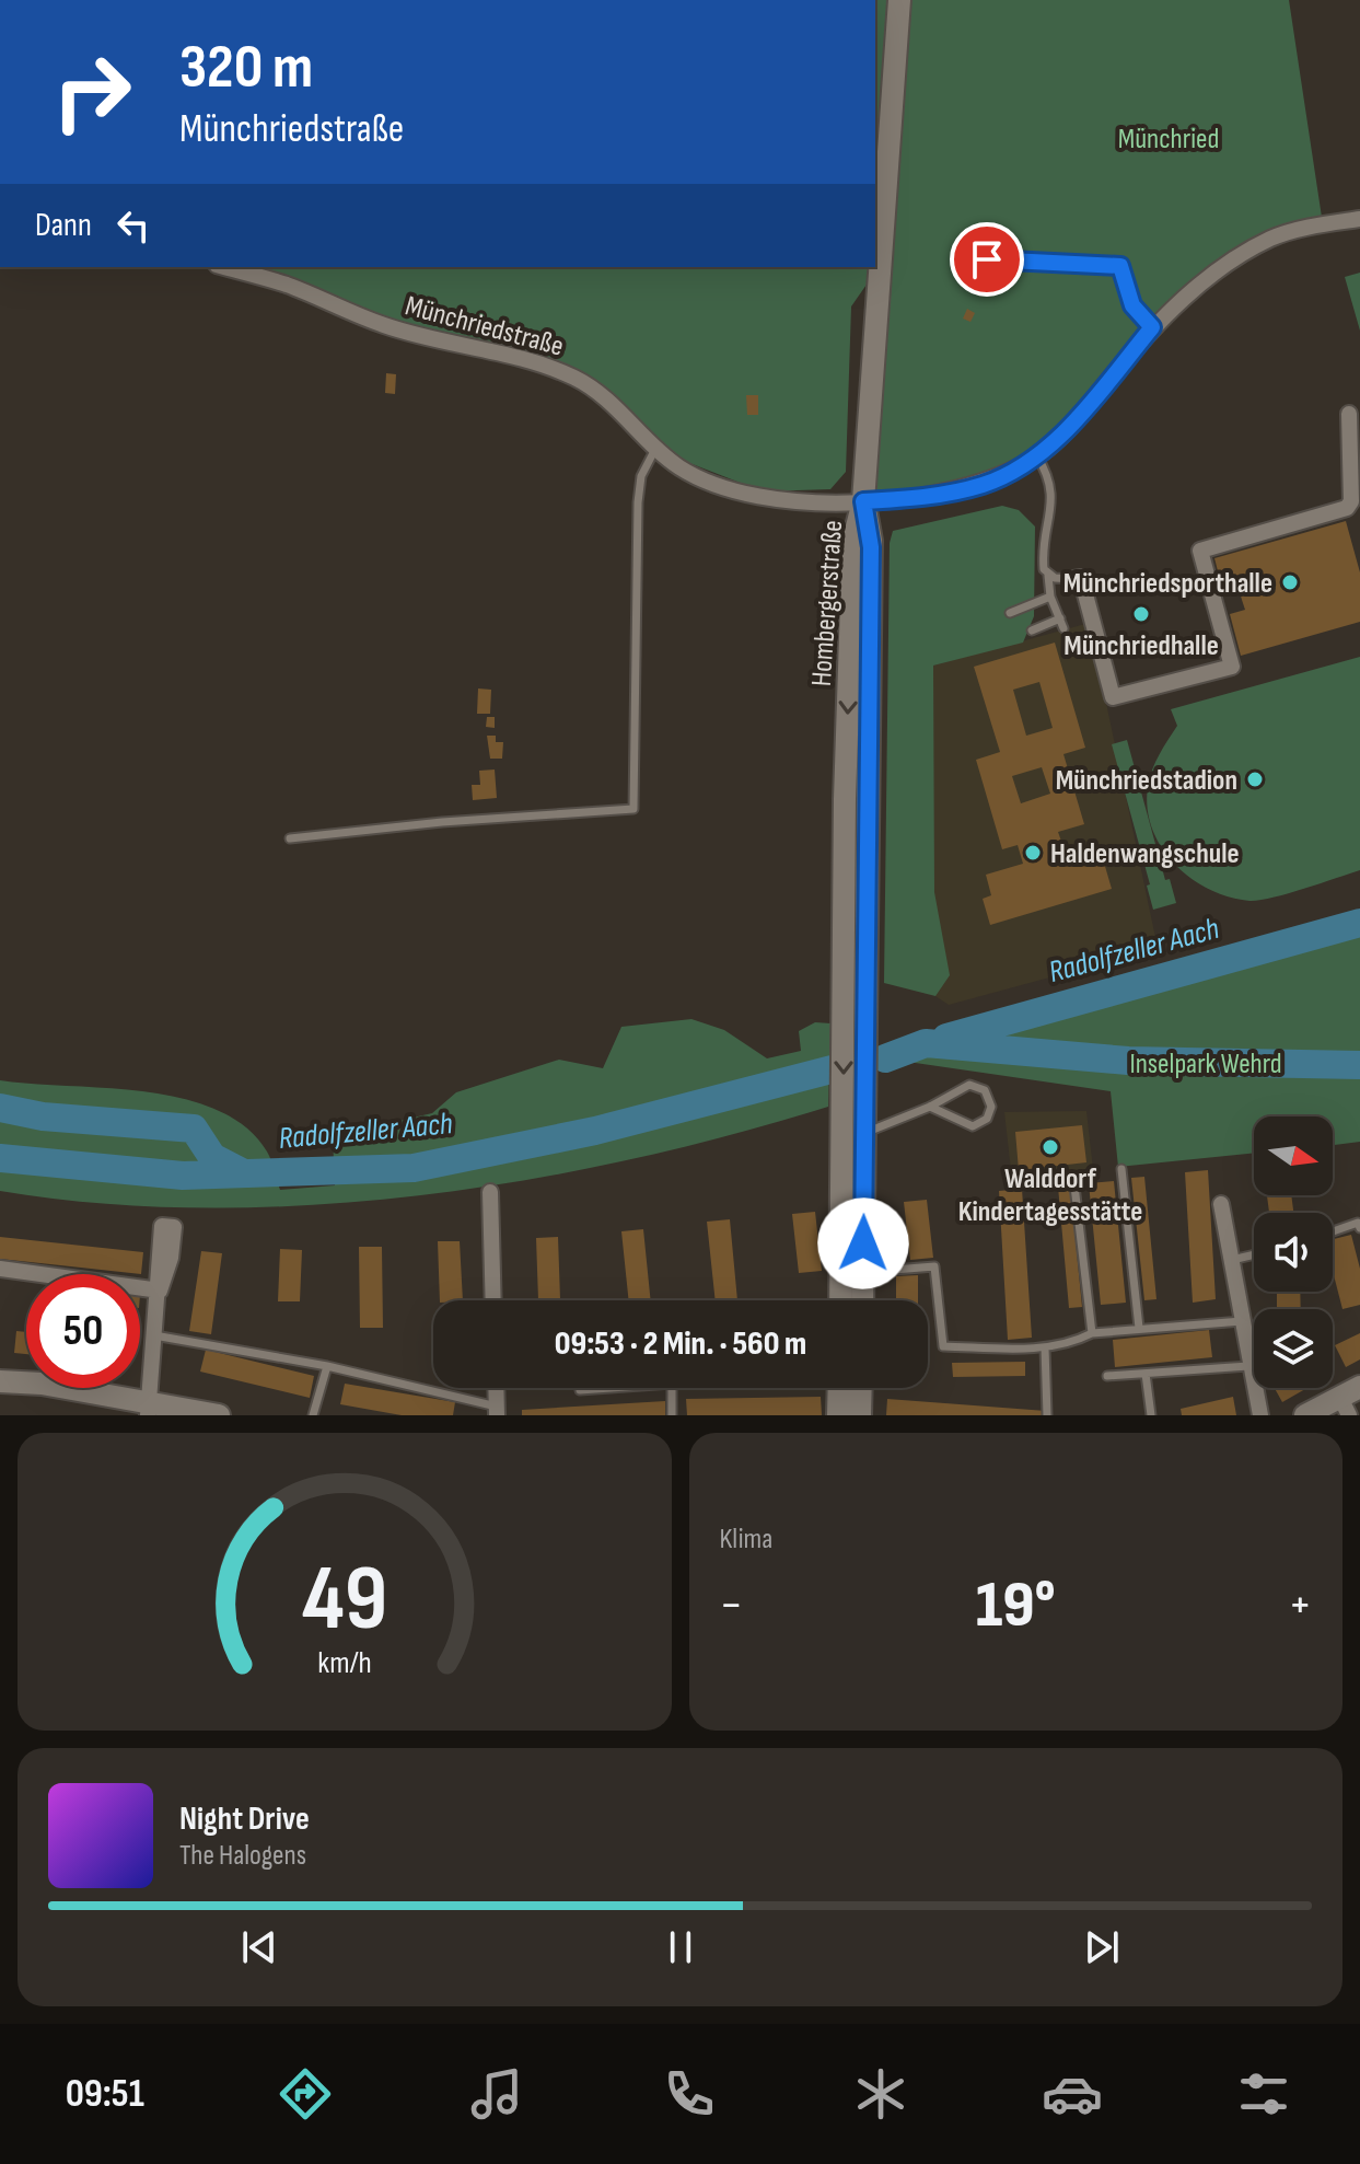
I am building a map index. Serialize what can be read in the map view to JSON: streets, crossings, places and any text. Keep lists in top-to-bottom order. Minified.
{"streets":{"main road":["Hombergerstraße"],"street":["Münchriedstraße"]},"crossings":[["Münchriedstraße","Hombergerstraße"]],"water":["Radolfzeller Aach"],"parks":["Münchried","Inselpark Wehrd"],"places":["Münchriedsporthalle","Münchriedhalle","Münchriedstadion","Haldenwangschule","Walddorf Kindertagesstätte"],"north":"right","page":{"turn":["320 m","Münchriedstraße"],"then":"Dann","limit":"50","trip":"09:53 · 2 Min. · 560 m","tile":"Klima","heat":["−","19°","+"],"song":["Night Drive","The Halogens"],"tabs":"09:51","gauge":["49","km/h"]}}
